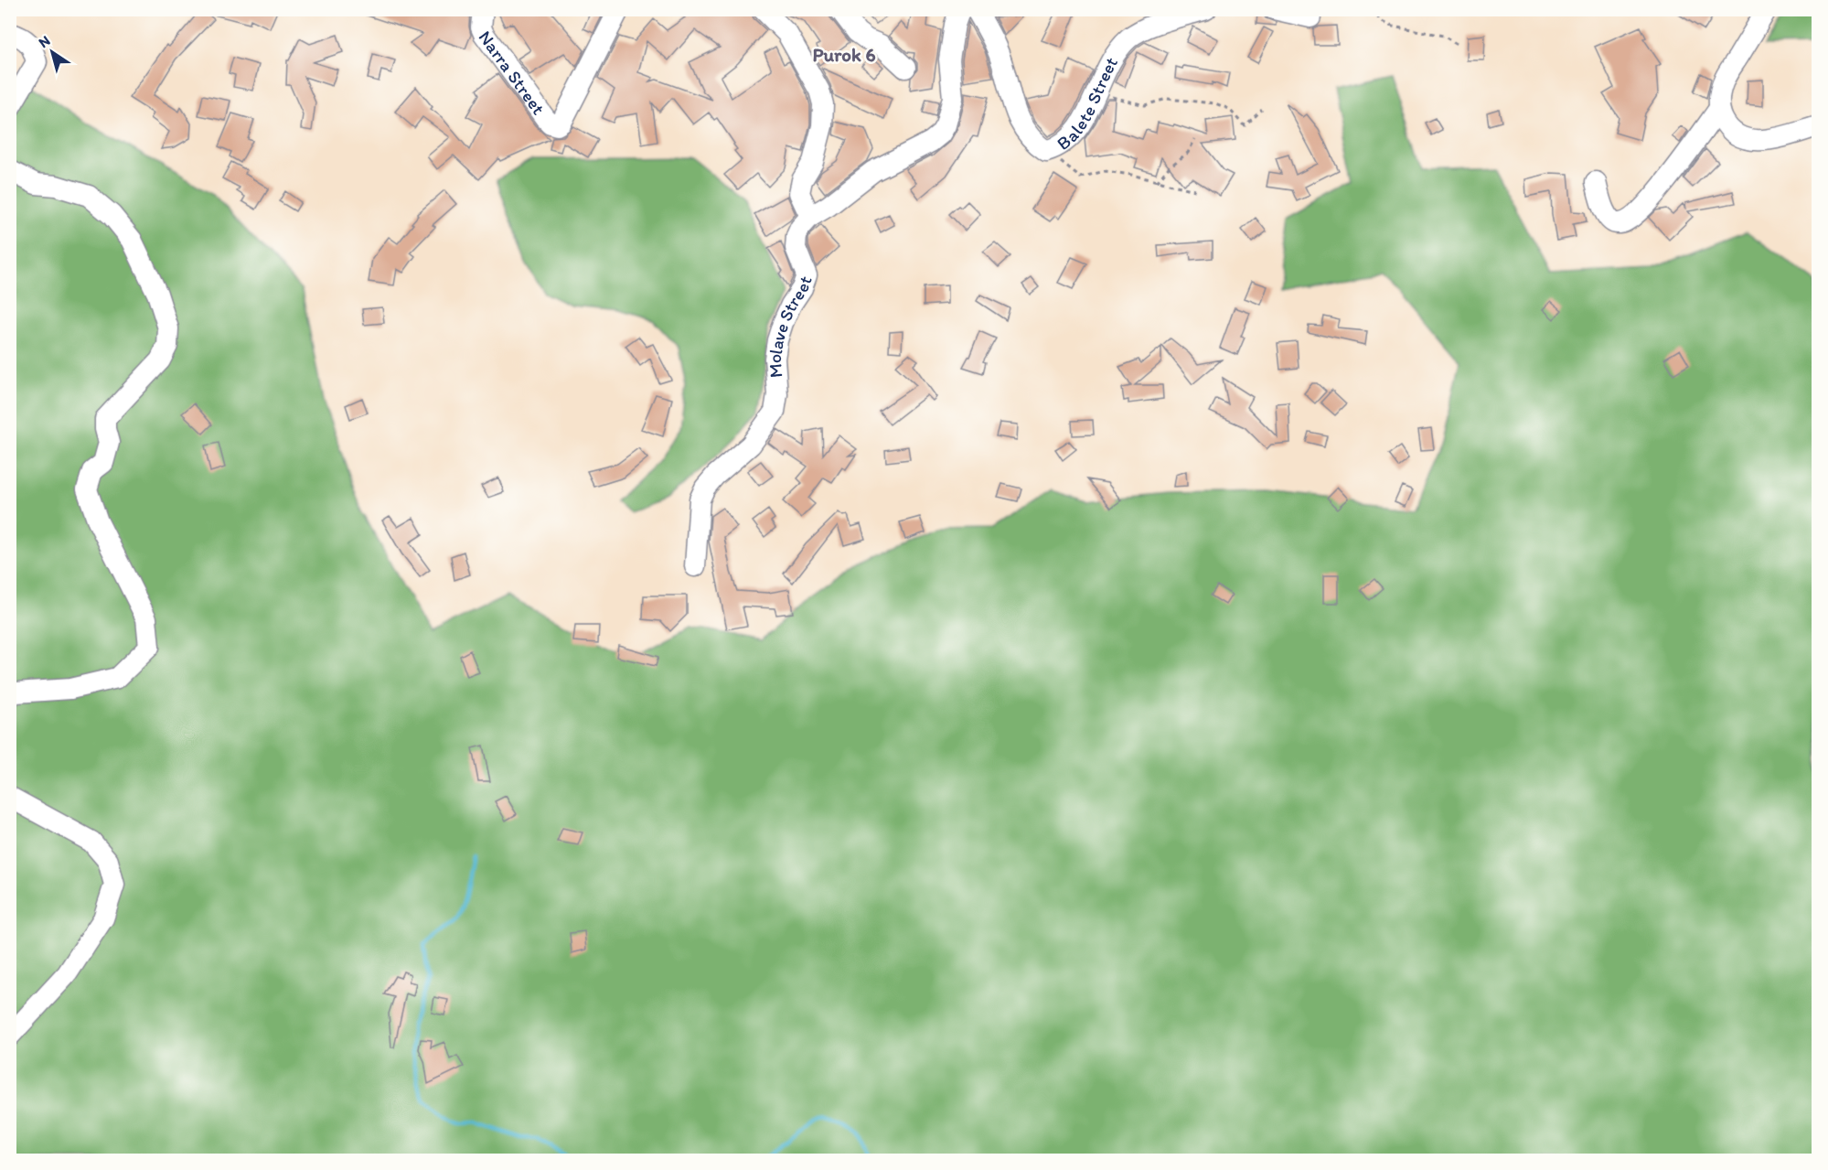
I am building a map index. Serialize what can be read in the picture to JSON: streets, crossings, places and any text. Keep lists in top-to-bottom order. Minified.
{"streets":{"street":["Narra Street","Balete Street","Molave Street"]},"districts":["Purok 6"],"north":"top left"}
